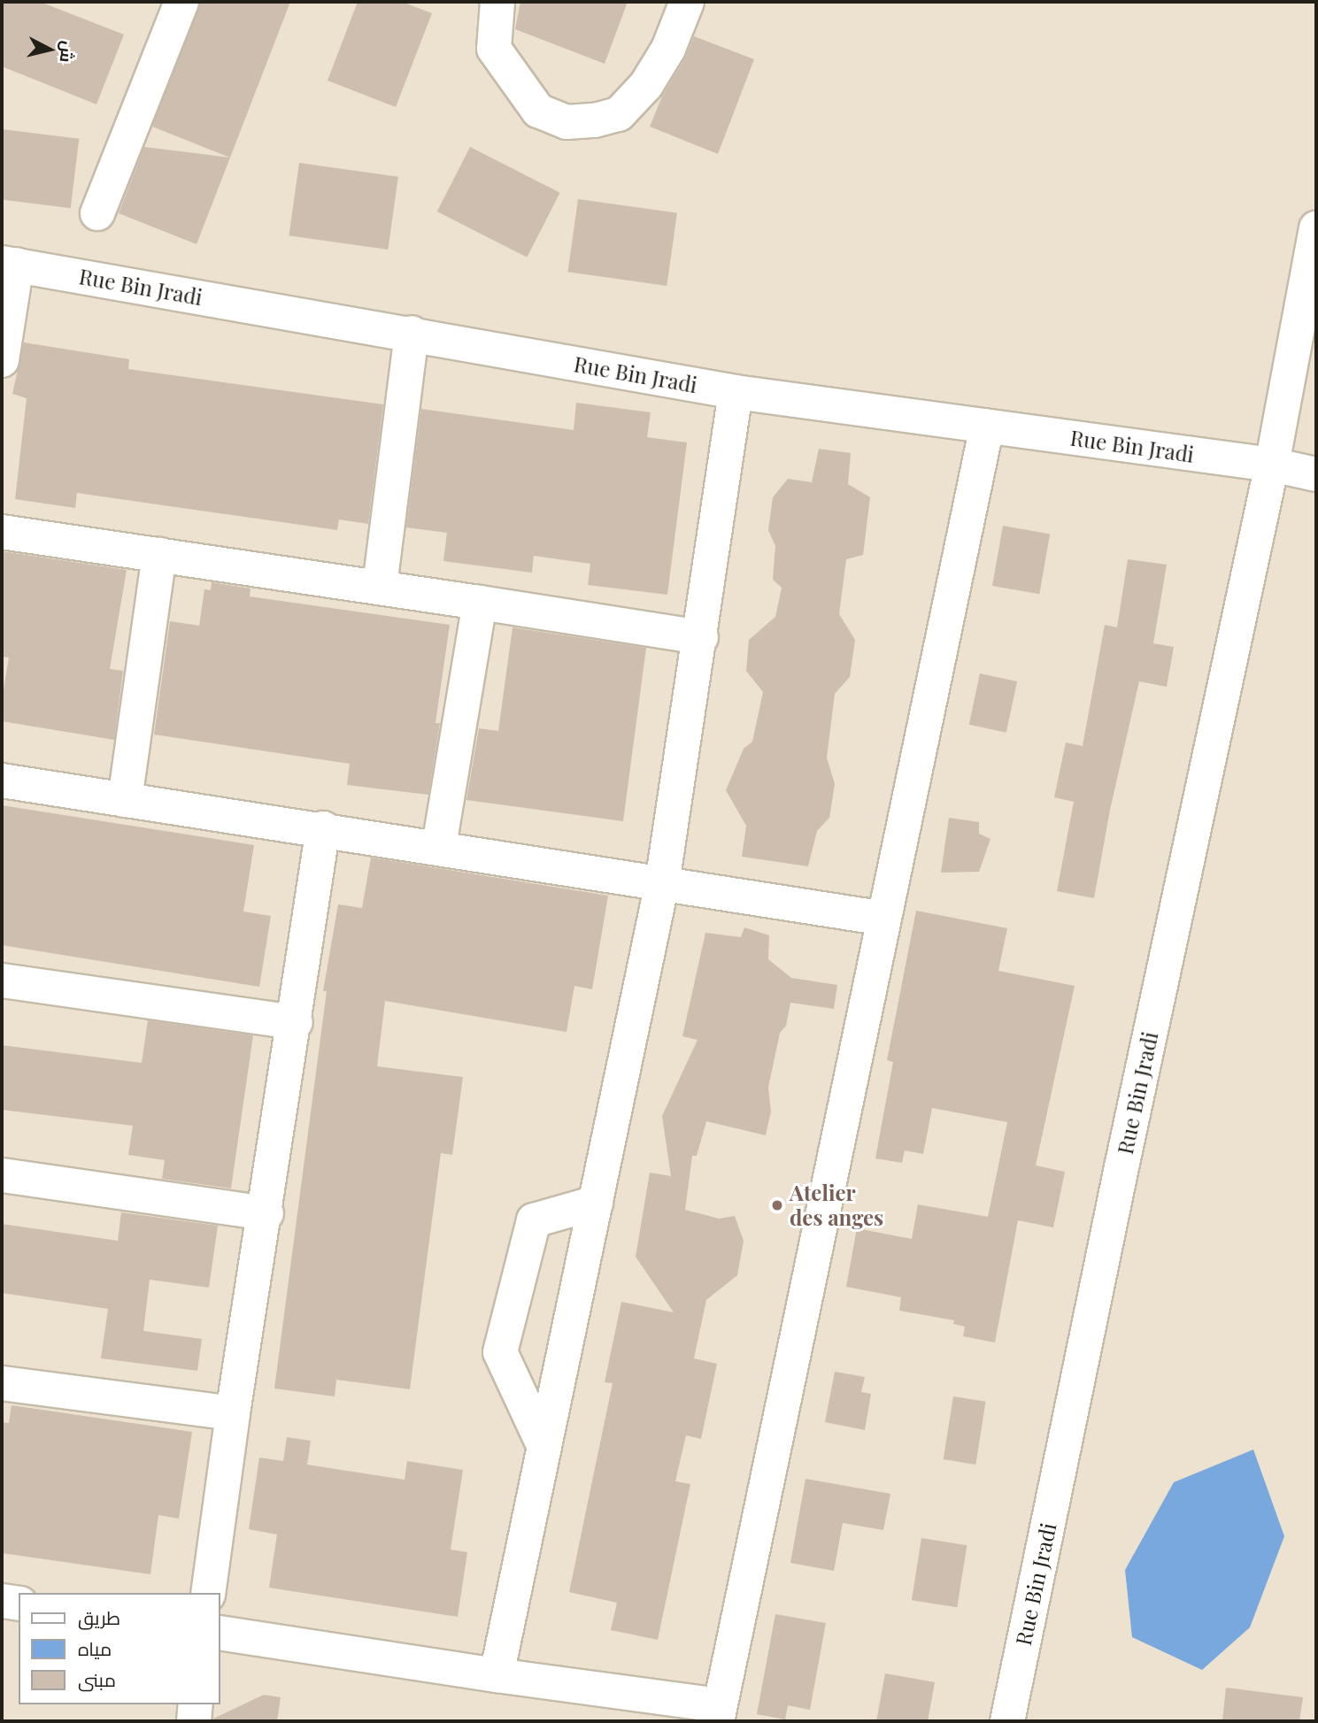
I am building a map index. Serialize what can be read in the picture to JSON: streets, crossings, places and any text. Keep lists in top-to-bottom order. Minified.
{"streets":{"street":["Rue Bin Jradi"]},"places":["Atelier des anges"],"legend":["طريق","مياه","مبنى"],"north":"right"}
